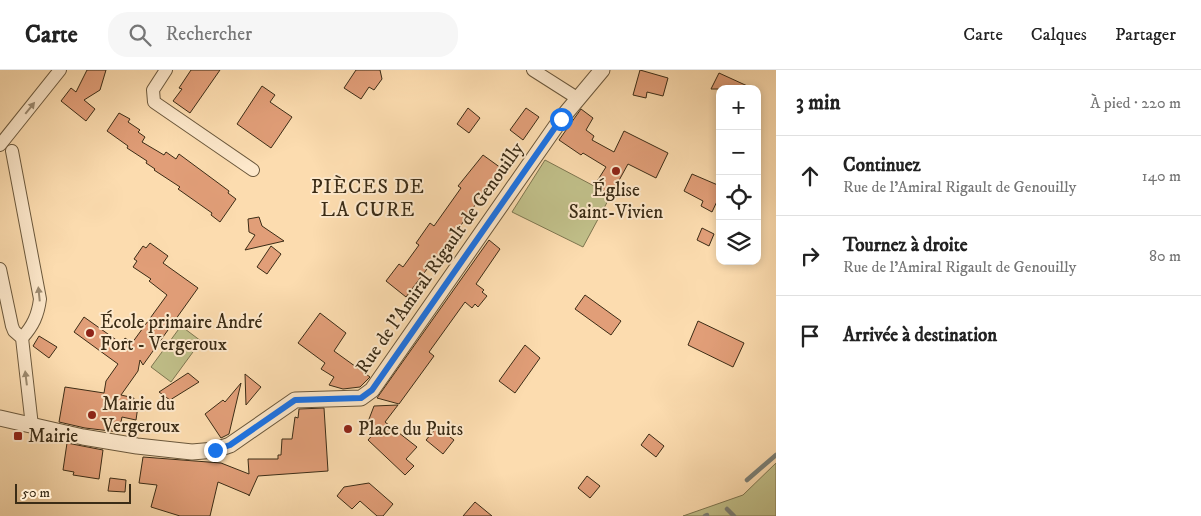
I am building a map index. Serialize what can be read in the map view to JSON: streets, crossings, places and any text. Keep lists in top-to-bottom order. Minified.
{"streets":{"street":["Rue de l'Amiral Rigault de Genouilly"]},"districts":["PIÈCES DE LA CURE"],"places":{"other":["Église Saint-Vivien","École primaire André Fort - Vergeroux","Mairie du Vergeroux","Place du Puits"],"transit":["Mairie"]},"scale_bar":"50 m","page":{"header":"Carte","search":"Rechercher","nav":["Carte","Calques","Partager"],"heading":["3 min","À pied · 220 m"],"map_buttons":["+","−"],"list":[["Continuez","Rue de l'Amiral Rigault de Genouilly","140 m"],["Tournez à droite","Rue de l'Amiral Rigault de Genouilly","80 m"],"Arrivée à destination"],"scale":"50 m"}}
